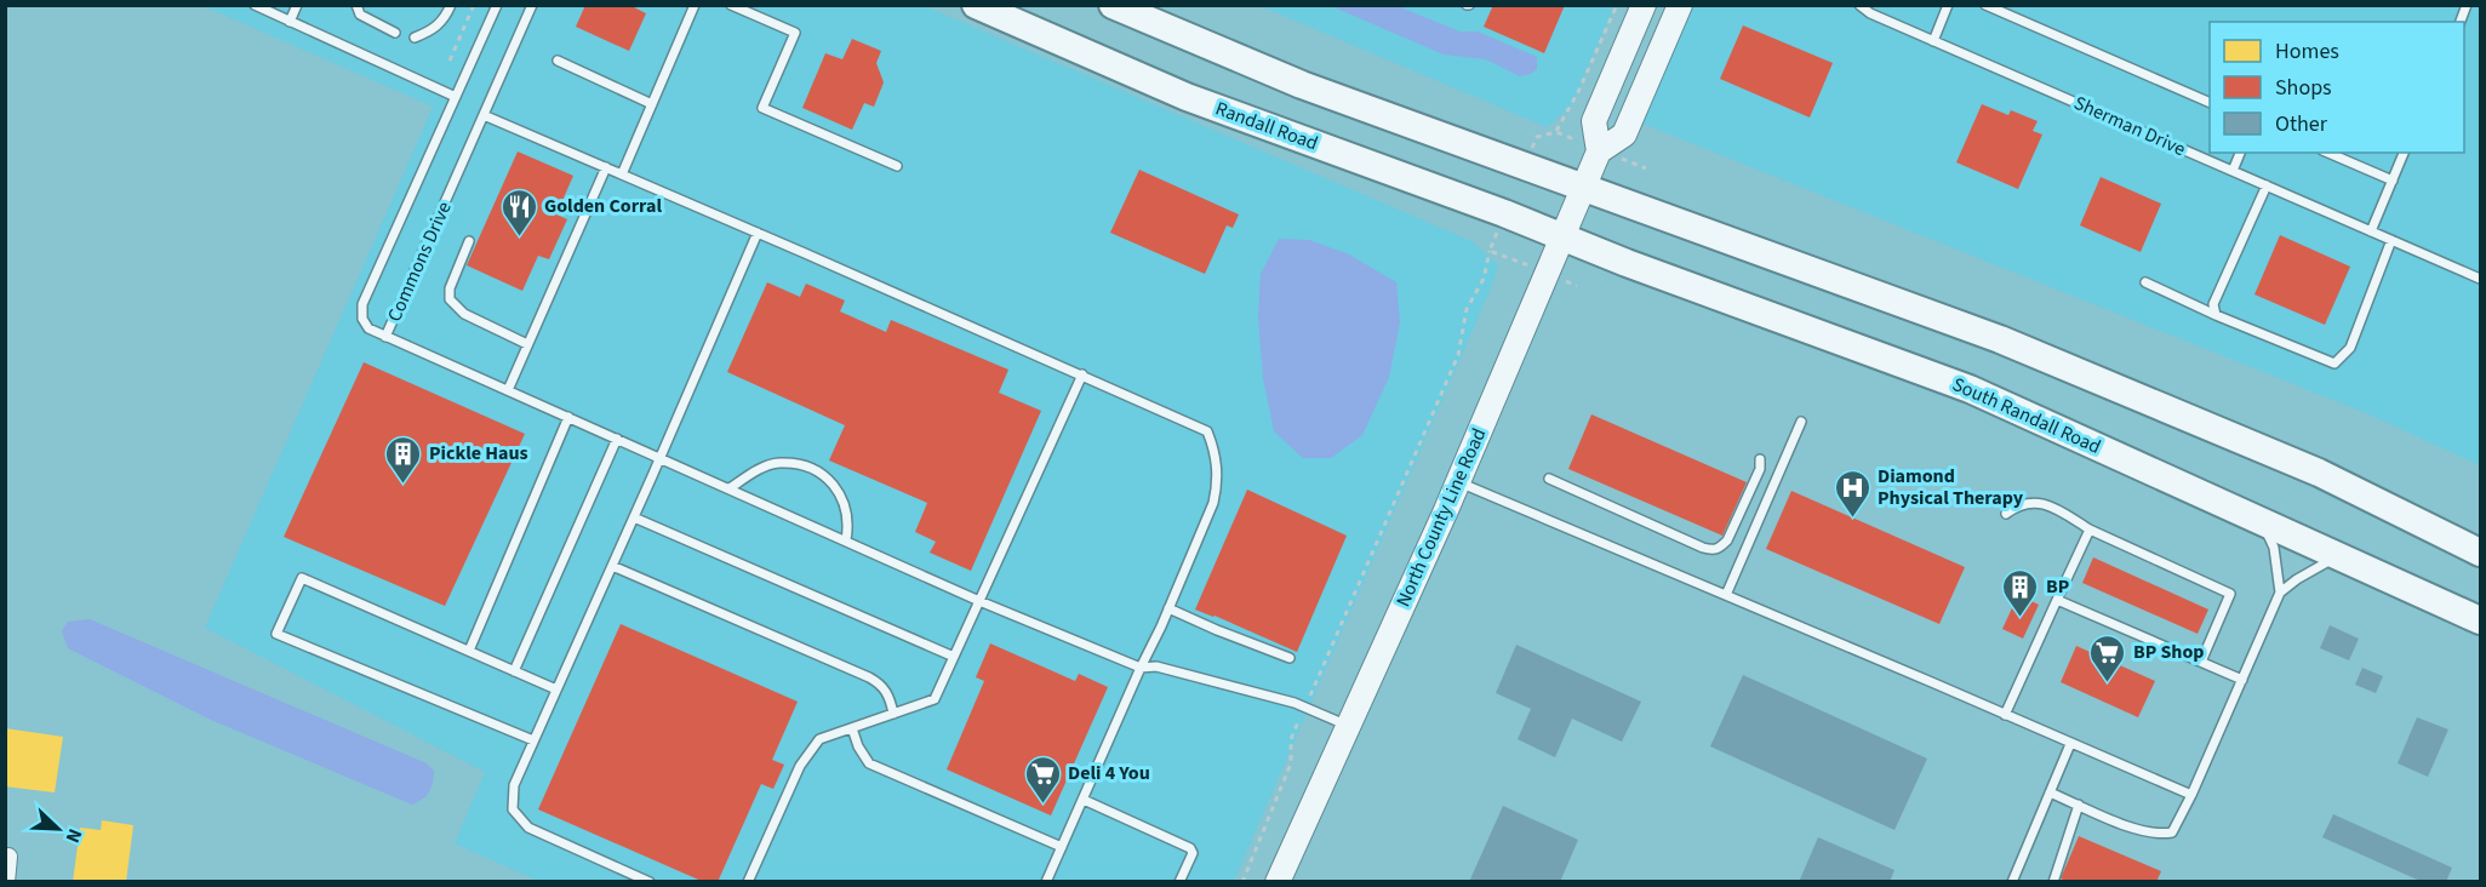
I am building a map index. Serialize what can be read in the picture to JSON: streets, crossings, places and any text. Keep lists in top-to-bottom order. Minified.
{"streets":{"main road":["Randall Road","South Randall Road"],"street":["North County Line Road"],"lane":["Sherman Drive","Commons Drive"]},"crossings":[["Randall Road","South Randall Road"],["Randall Road","North County Line Road"],["South Randall Road","North County Line Road"]],"places":{"restaurant":["Golden Corral"],"building":["Pickle Haus","BP"],"hospital":["Diamond Physical Therapy"],"supermarket":["BP Shop","Deli 4 You"]},"legend":["Homes","Shops","Other"],"north":"bottom right"}
